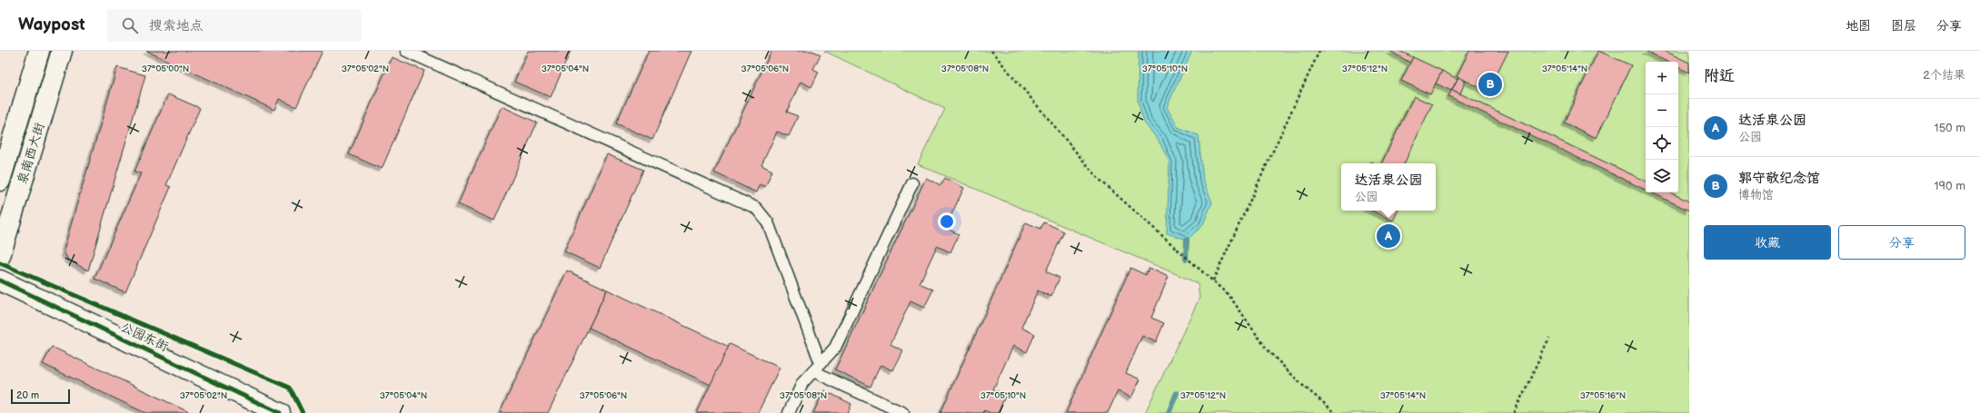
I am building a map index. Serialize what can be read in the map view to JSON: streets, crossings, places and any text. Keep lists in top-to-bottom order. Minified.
{"streets":{"main road":["泉南西大街","公园东街"]},"scale_bar":"20 m","page":{"header":"Waypost","search":"搜索地点","nav":["地图","图层","分享"],"heading":["附近","2个结果"],"map_buttons":["+","−"],"pins":["B","A"],"list":[{"mark":"A","name":"达活泉公园","note":"公园","value":"150 m"},{"mark":"B","name":"郭守敬纪念馆","note":"博物馆","value":"190 m"}],"popup":["达活泉公园","公园"],"buttons":["收藏","分享"],"scale":"20 m"},"coordinates":["37°05'00\"N","37°05'02\"N","37°05'04\"N","37°05'06\"N","37°05'08\"N","37°05'10\"N","37°05'12\"N","37°05'14\"N","37°05'16\"N"]}
